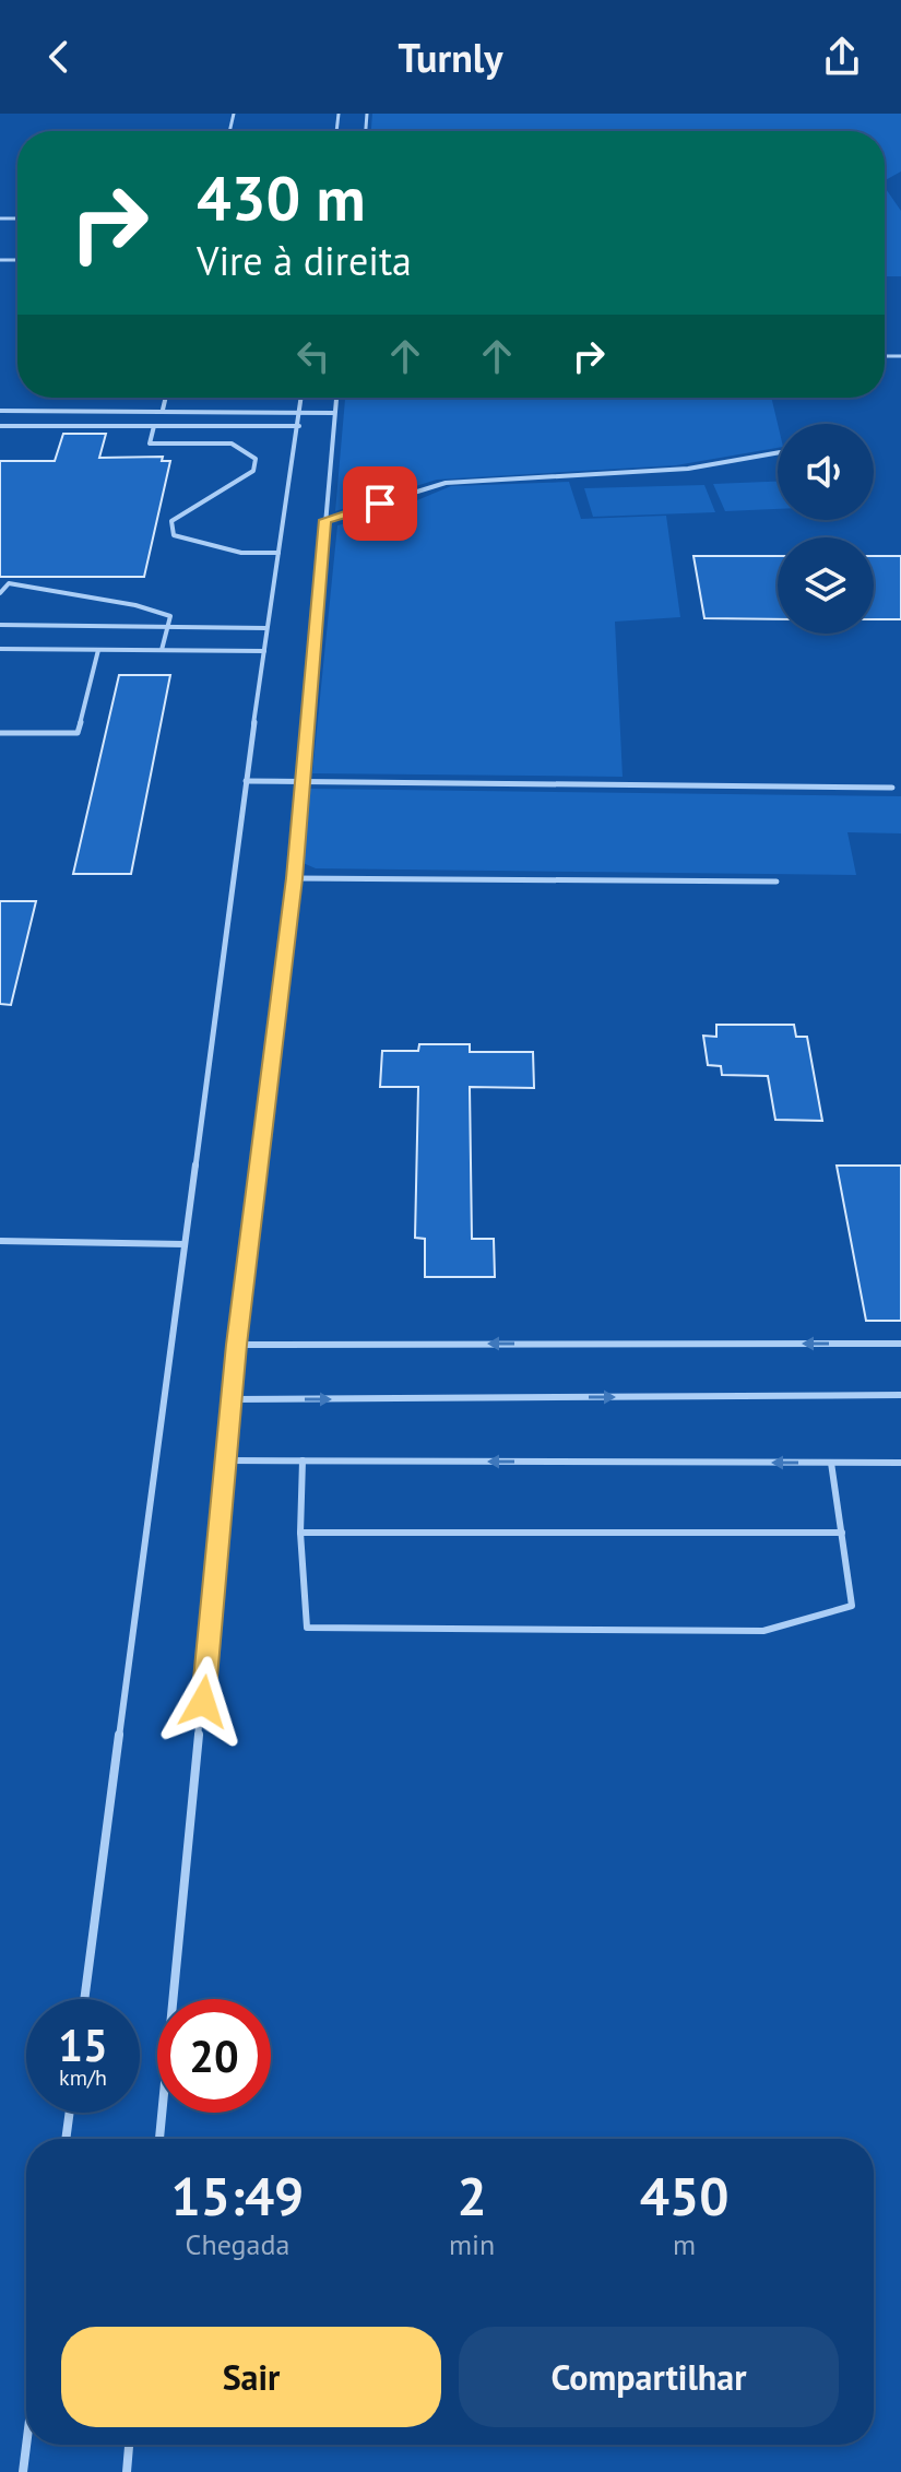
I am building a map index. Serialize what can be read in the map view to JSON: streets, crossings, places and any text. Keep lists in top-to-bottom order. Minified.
{"page":{"header":"Turnly","turn":["430 m","Vire à direita"],"speed":"15 km/h","limit":"20","eta":["15:49","Chegada","2","min","450","m"],"buttons":["Sair","Compartilhar"]}}
